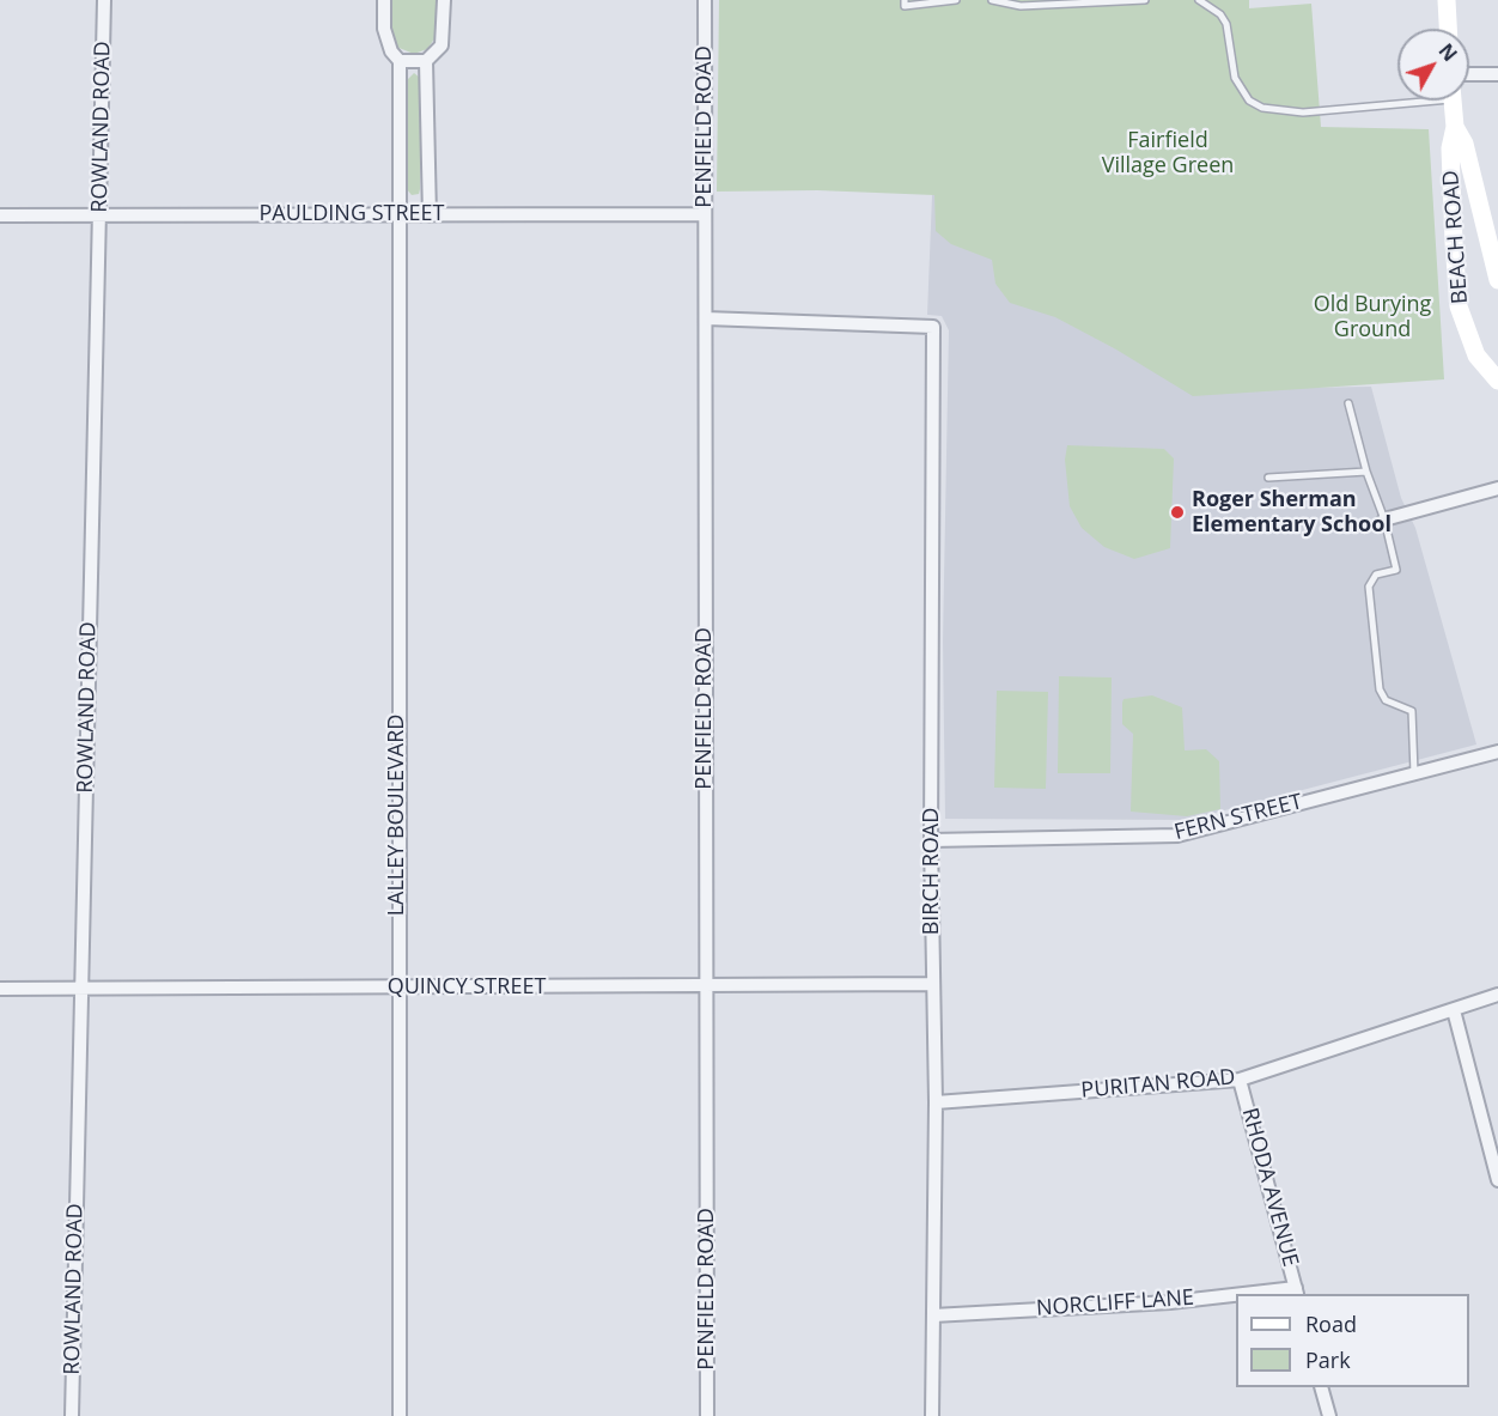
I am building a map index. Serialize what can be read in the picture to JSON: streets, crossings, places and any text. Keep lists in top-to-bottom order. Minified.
{"streets":{"street":["ROWLAND ROAD","PENFIELD ROAD","PAULDING STREET","BEACH ROAD","LALLEY BOULEVARD","FERN STREET","BIRCH ROAD","QUINCY STREET","PURITAN ROAD","RHODA AVENUE","NORCLIFF LANE"]},"crossings":[["ROWLAND ROAD","PAULDING STREET"],["ROWLAND ROAD","QUINCY STREET"],["PENFIELD ROAD","PAULDING STREET"],["PENFIELD ROAD","BIRCH ROAD"],["PENFIELD ROAD","QUINCY STREET"],["PAULDING STREET","LALLEY BOULEVARD"],["LALLEY BOULEVARD","QUINCY STREET"],["FERN STREET","BIRCH ROAD"],["BIRCH ROAD","QUINCY STREET"],["BIRCH ROAD","PURITAN ROAD"],["BIRCH ROAD","NORCLIFF LANE"],["PURITAN ROAD","RHODA AVENUE"],["RHODA AVENUE","NORCLIFF LANE"]],"parks":["Fairfield Village Green","Old Burying Ground"],"places":["Roger Sherman Elementary School"],"legend":["Road","Park"],"north":"top right"}
